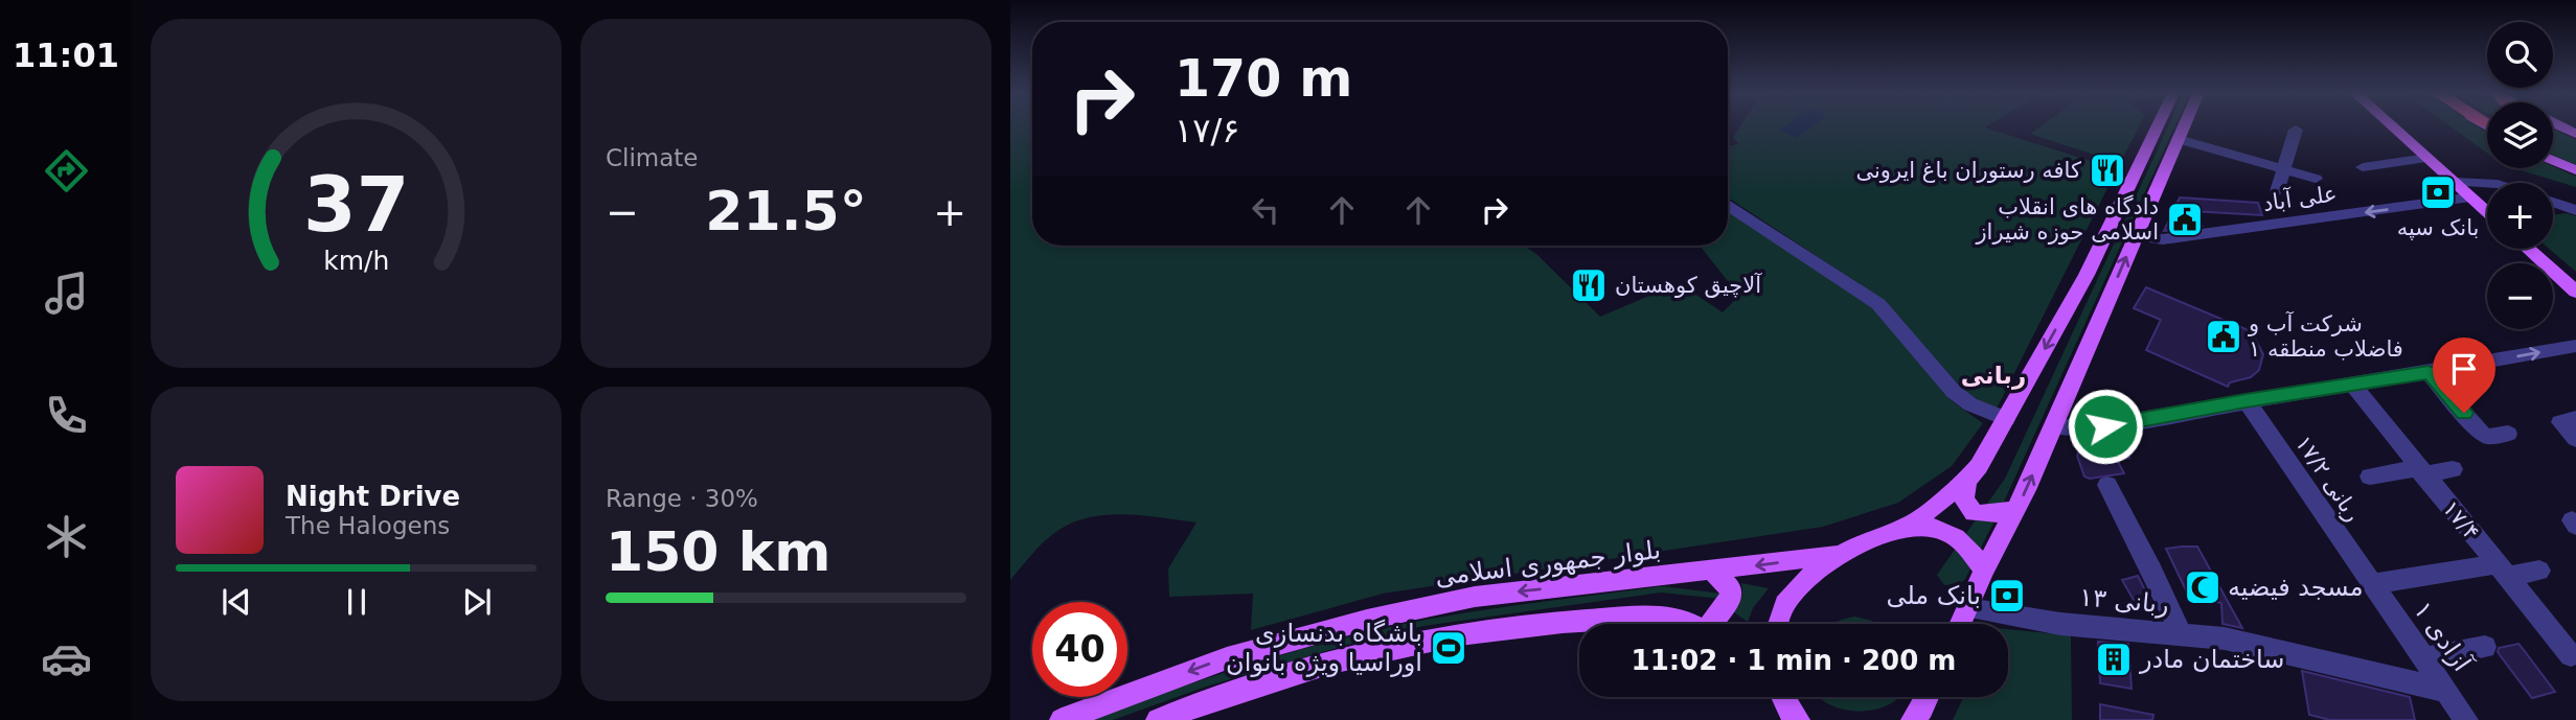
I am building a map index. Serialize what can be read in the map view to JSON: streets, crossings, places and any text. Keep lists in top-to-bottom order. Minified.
{"streets":{"main road":["بلوار جمهوری اسلامی"],"street":["علی آباد","ربانی ۱۷/۲","۱۷/۴","ربانی ۱۳","آزادی ۱"]},"crossings":[["ربانی ۱۷/۲","آزادی ۱"],["ربانی ۱۳","آزادی ۱"]],"districts":["ربانی"],"places":{"restaurant":["کافه رستوران باغ ایرونی","آلاچیق کوهستان"],"bank":["بانک سپه","بانک ملی"],"public building":["دادگاه های انقلاب اسلامی حوزه شیراز","شرکت آب و فاضلاب منطقه ۱"],"mosque":["مسجد فیضیه"],"sports":["باشگاه بدنسازی اوراسیا ویژه بانوان"],"building":["ساختمان مادر"]},"page":{"tabs":"11:01","tile":["Climate",["Range · 30%","150 km"]],"map_buttons":["+","−"],"turn":["170 m","۱۷/۶"],"heat":["−","21.5°","+"],"song":["Night Drive","The Halogens"],"limit":"40","trip":"11:02 · 1 min · 200 m","gauge":["37","km/h"]}}
